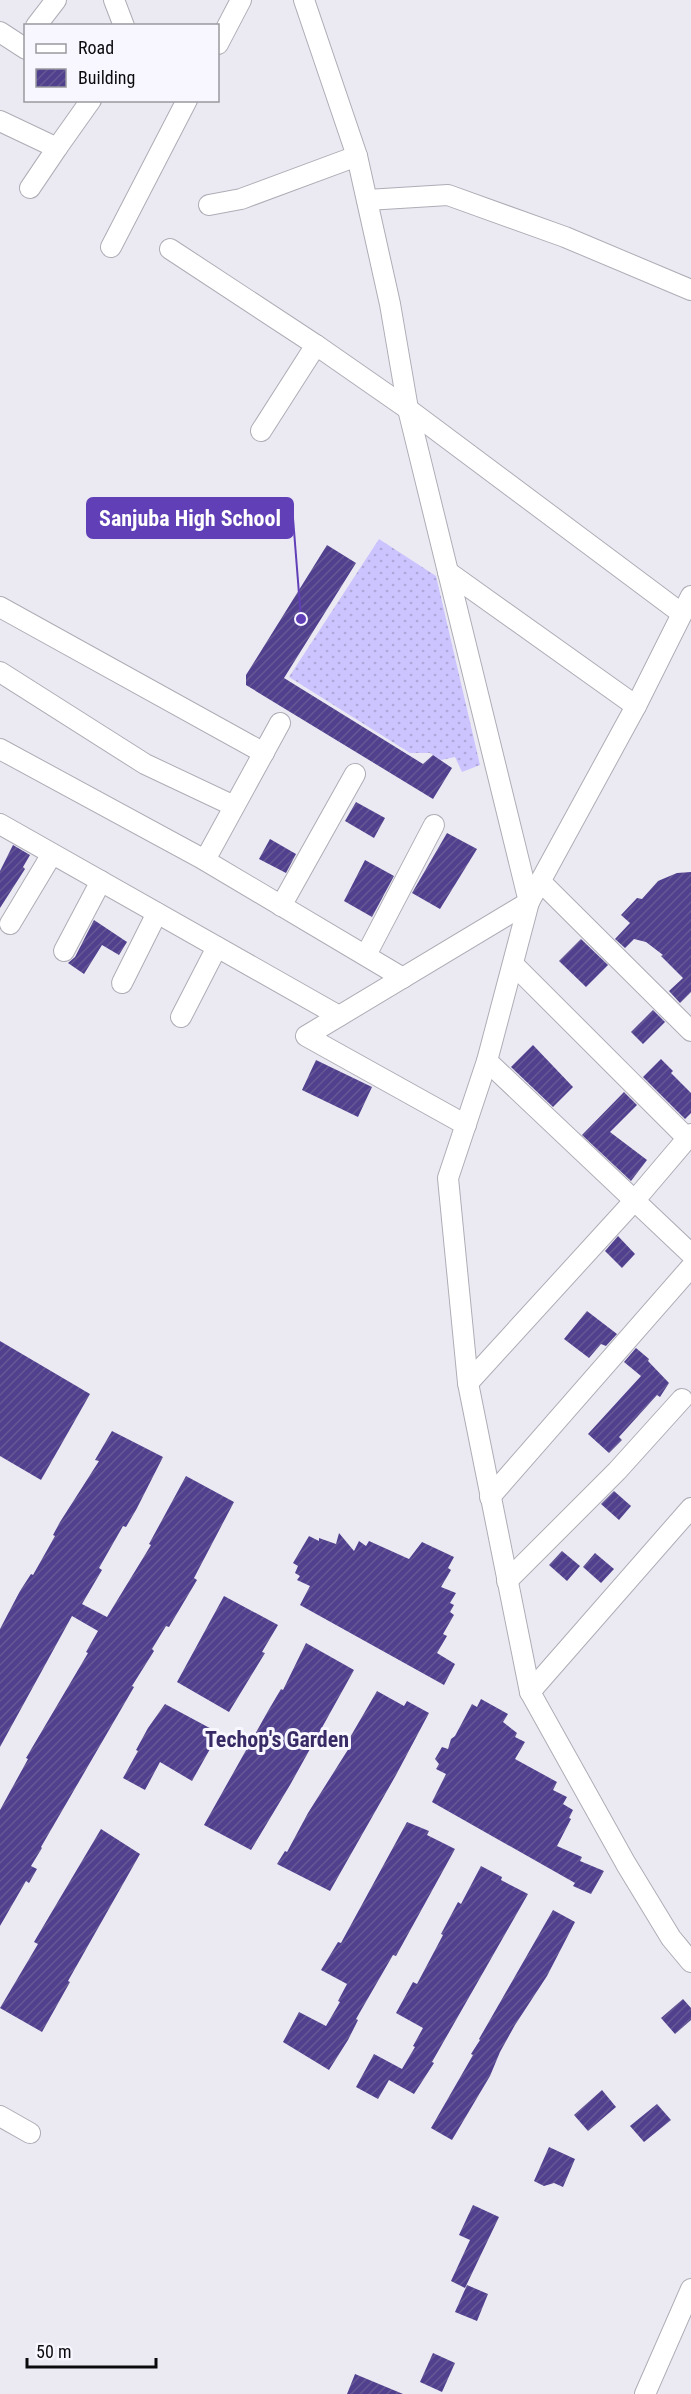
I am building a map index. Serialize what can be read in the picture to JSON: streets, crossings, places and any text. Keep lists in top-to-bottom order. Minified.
{"districts":["Techop's Garden"],"places":["Sanjuba High School"],"legend":["Road","Building"],"scale_bar":"50 m"}
